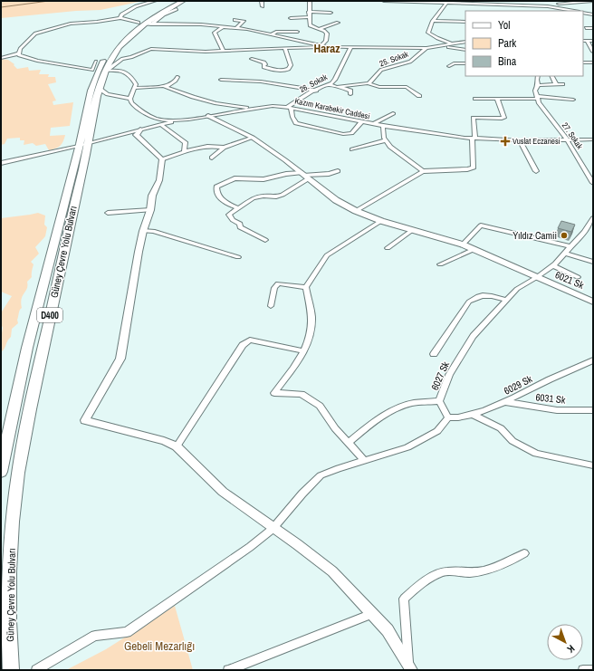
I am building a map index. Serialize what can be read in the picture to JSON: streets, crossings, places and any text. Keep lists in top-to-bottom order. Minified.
{"streets":{"highway":["Güney Çevre Yolu Bulvarı","D400"],"street":["25. Sokak","26. Sokak","Kazım Karabekir Caddesi","27. Sokak","6021 Sk","6027 Sk","6029 Sk","6031 Sk"]},"crossings":[["26. Sokak","Kazım Karabekir Caddesi"],["Kazım Karabekir Caddesi","27. Sokak"],["Kazım Karabekir Caddesi","Güney Çevre Yolu Bulvarı"],["Kazım Karabekir Caddesi","6021 Sk"],["6021 Sk","6027 Sk"],["6027 Sk","6029 Sk"],["6029 Sk","6031 Sk"]],"districts":["Haraz"],"parks":["Gebeli Mezarlığı"],"places":{"health":["Vuslat Eczanesi"],"other":["Yıldız Camii"]},"legend":["Yol","Park","Bina"],"north":"bottom right"}
